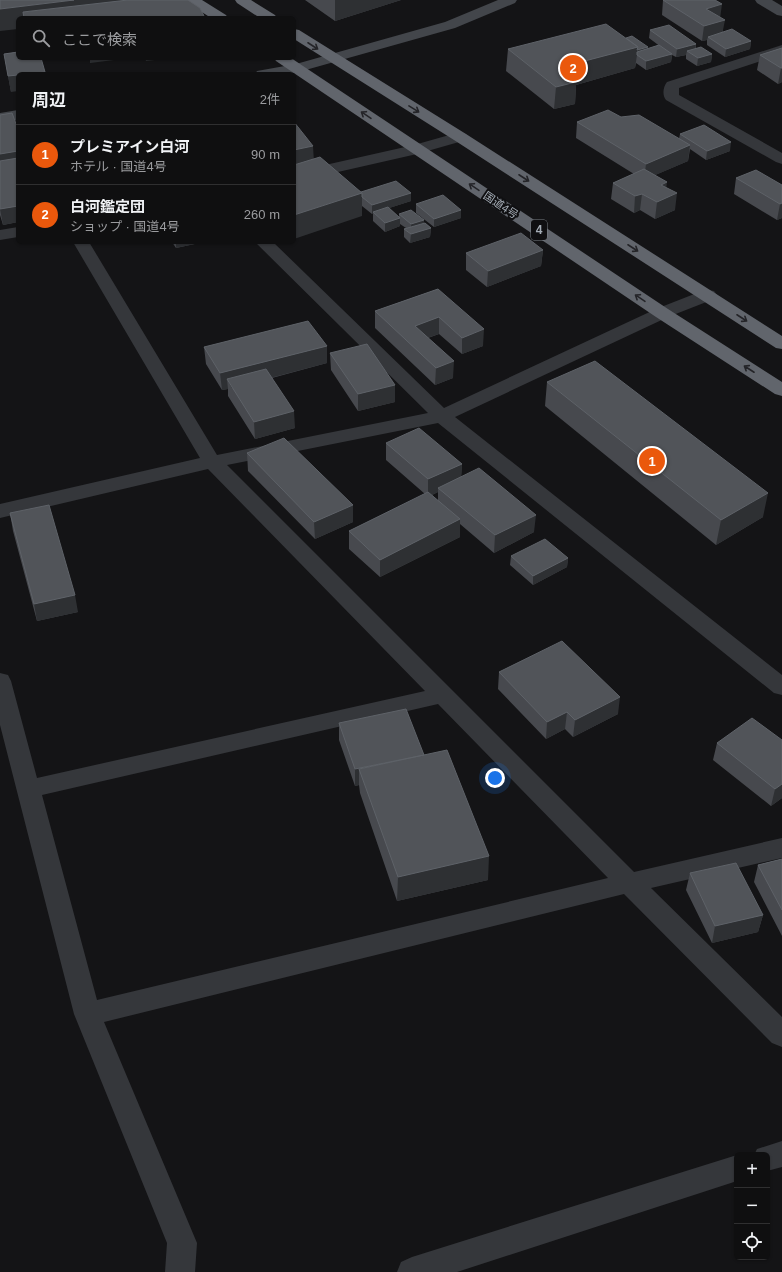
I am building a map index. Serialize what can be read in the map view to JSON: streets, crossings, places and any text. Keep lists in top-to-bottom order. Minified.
{"streets":{"highway":["国道4号","4"]},"page":{"search":"ここで検索","pins":["2","1"],"heading":["周辺","2件"],"list":[{"mark":"1","name":"プレミアイン白河","note":"ホテル · 国道4号","value":"90 m"},{"mark":"2","name":"白河鑑定団","note":"ショップ · 国道4号","value":"260 m"}],"map_buttons":["+","−"]}}
